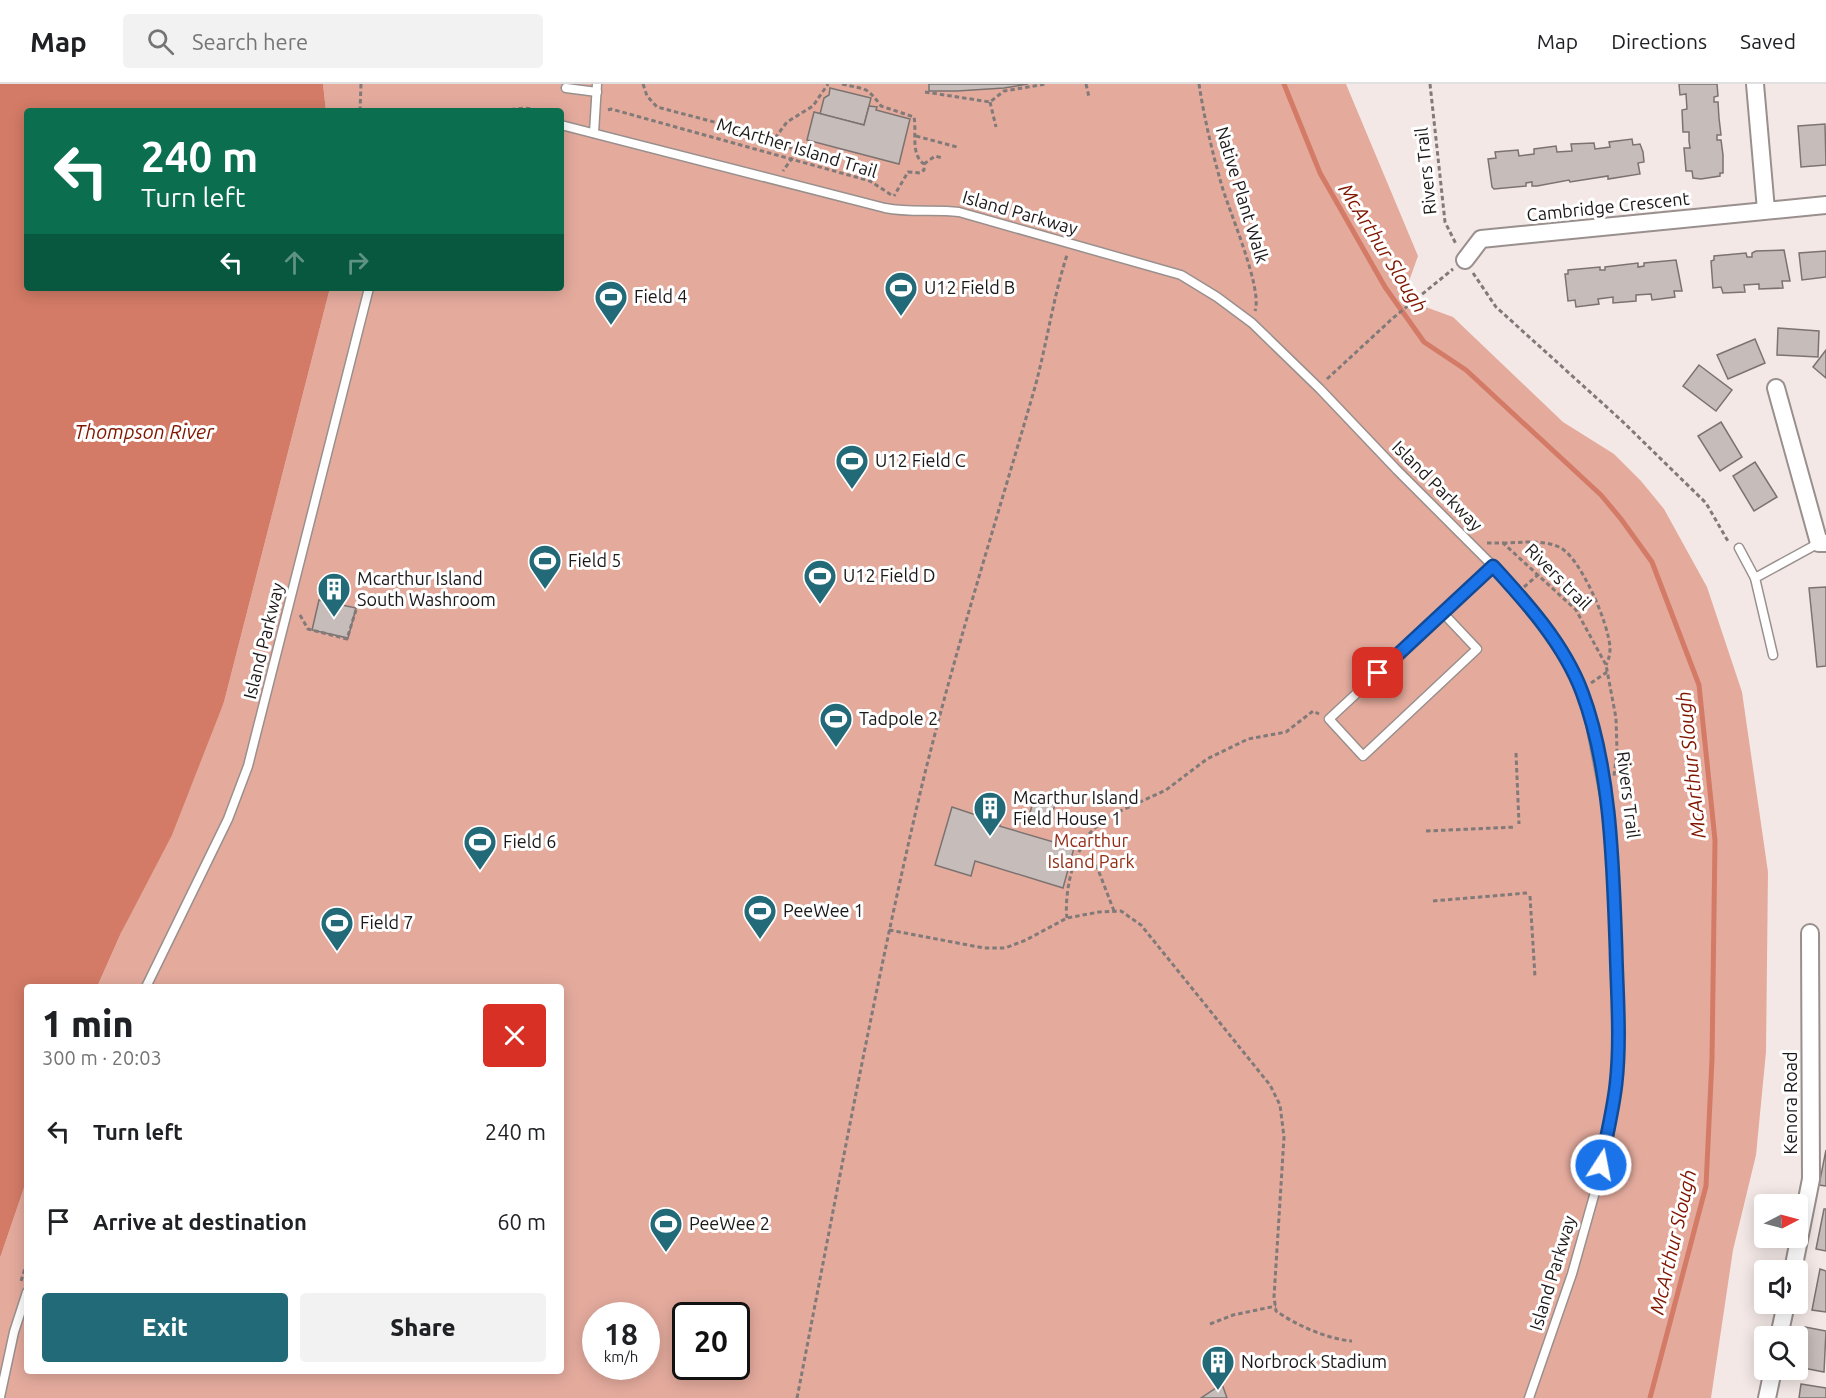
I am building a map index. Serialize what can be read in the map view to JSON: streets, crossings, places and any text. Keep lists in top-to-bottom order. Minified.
{"streets":{"street":["Cambridge Crescent","Kenora Road"],"lane":["Island Parkway"],"path":["McArther Island Trail","Rivers Trail","Native Plant Walk","Rivers trail"]},"crossings":[["Rivers Trail","Cambridge Crescent"],["Rivers Trail","Rivers trail"]],"water":["McArthur Slough","Thompson River"],"parks":["Mcarthur Island Park"],"places":{"sports":["U12 Field B","Field 4","U12 Field C","Field 5","U12 Field D","Tadpole 2","Field 6","PeeWee 1","Field 7","PeeWee 2"],"building":["Mcarthur Island South Washroom","Mcarthur Island Field House 1","Norbrock Stadium"]},"north":"right","page":{"header":"Map","search":"Search here","nav":["Map","Directions","Saved"],"turn":["240 m","Turn left"],"heading":["1 min","300 m · 20:03"],"list":[{"name":"Turn left","value":"240 m"},{"name":"Arrive at destination","value":"60 m"}],"buttons":["Exit","Share"],"speed":"18 km/h","limit":"20"}}
